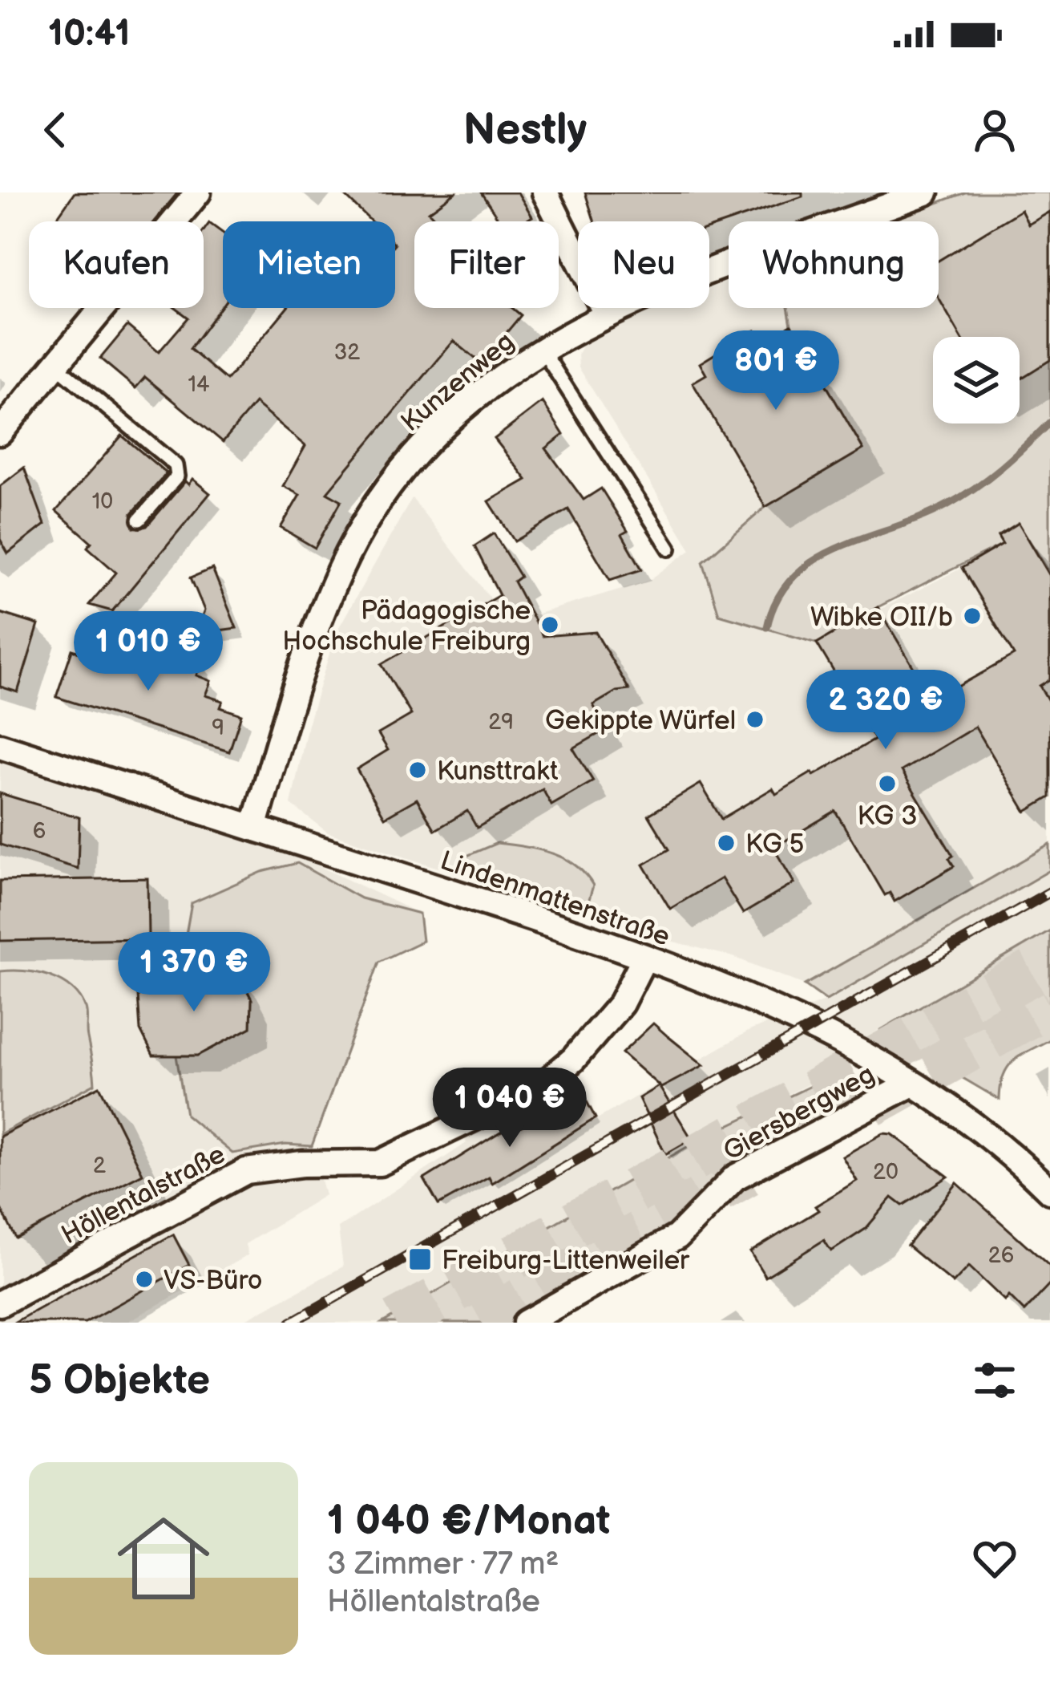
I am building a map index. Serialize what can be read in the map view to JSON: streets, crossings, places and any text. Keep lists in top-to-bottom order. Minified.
{"streets":{"street":["Kunzenweg","Lindenmattenstraße","Giersbergweg","Höllentalstraße"]},"crossings":[["Kunzenweg","Lindenmattenstraße"],["Lindenmattenstraße","Giersbergweg"],["Lindenmattenstraße","Höllentalstraße"]],"places":{"other":["Wibke OII/b","Pädagogische Hochschule Freiburg","Gekippte Würfel","Kunsttrakt","KG 3","KG 5","VS-Büro"],"transit":["Freiburg-Littenweiler"]},"house_numbers":["32","14","10","29","9","6","2","20","26"],"page":{"status":"10:41","header":"Nestly","chip":["Kaufen","Mieten","Filter","Neu","Wohnung"],"price":["801 €","1 010 €","2 320 €","1 370 €","1 040 €"],"heading":"5 Objekte","list":[{"name":"1 040 €/Monat","note":"3 Zimmer · 77 m² · Höllentalstraße"}]}}
